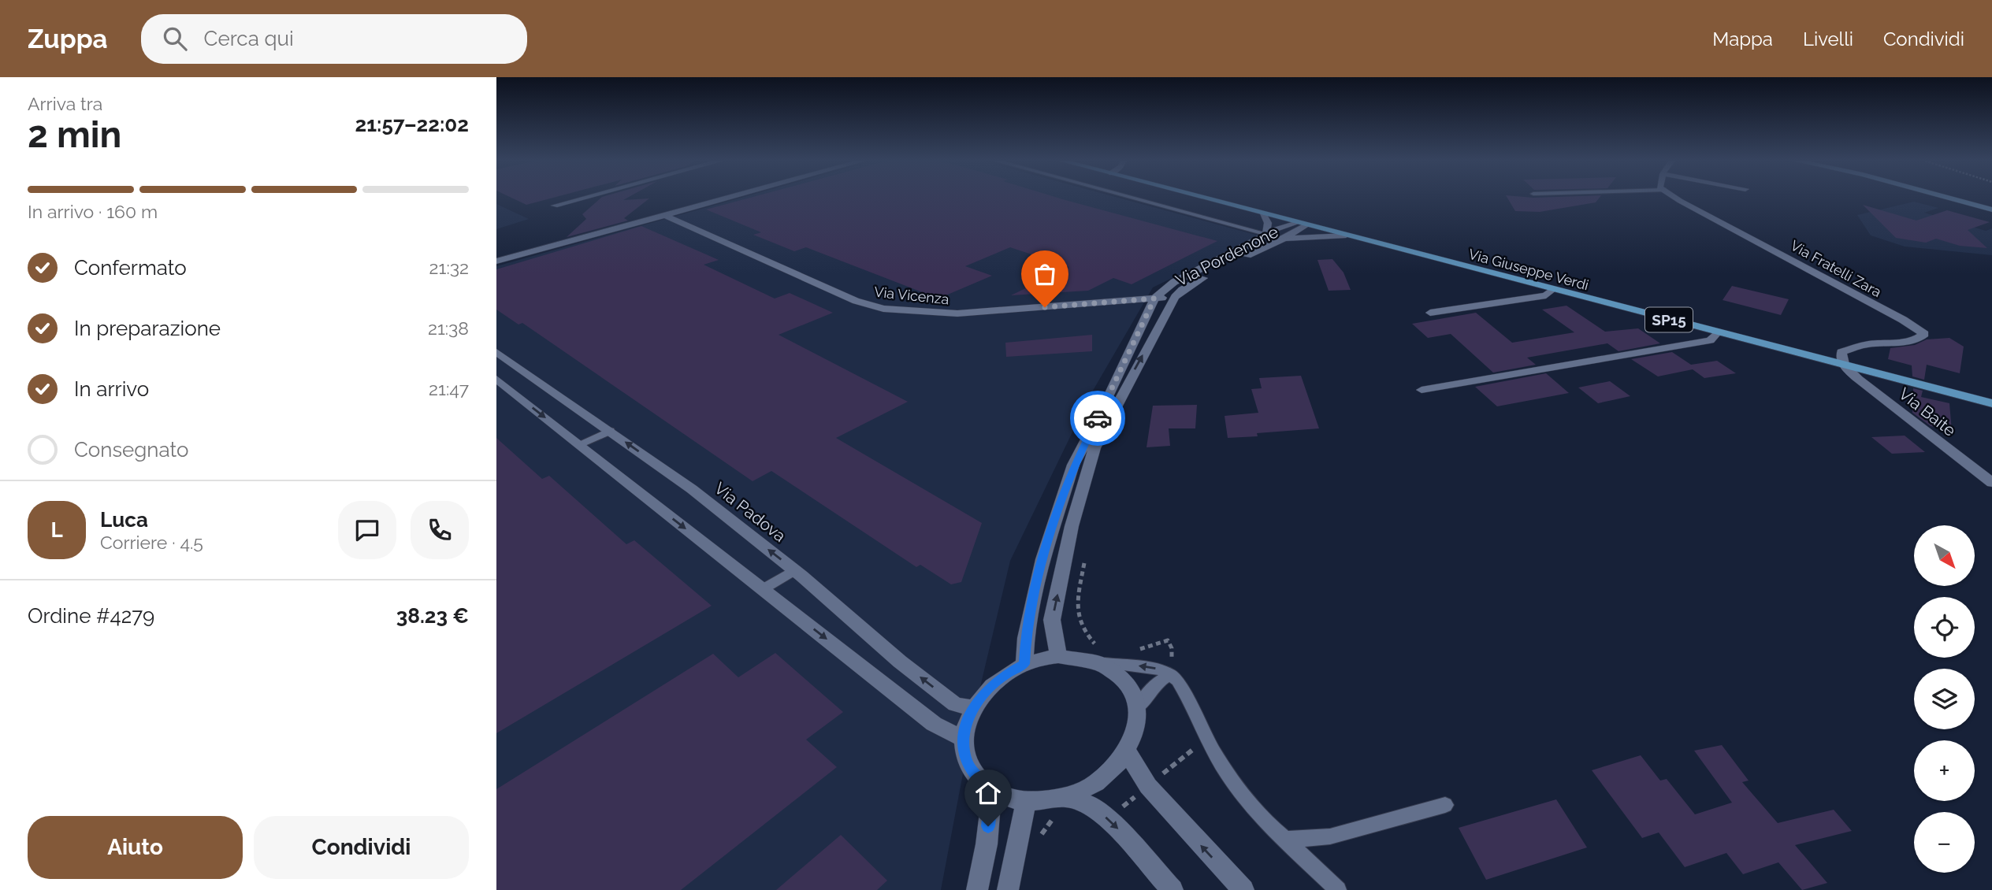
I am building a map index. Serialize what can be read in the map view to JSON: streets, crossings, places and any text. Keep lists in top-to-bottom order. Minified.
{"streets":{"main road":["Via Giuseppe Verdi","SP15"],"street":["Via Pordenone","Via Fratelli Zara","Via Vicenza","Via Baite","Via Padova"]},"crossings":[["Via Pordenone","Via Giuseppe Verdi"],["Via Pordenone","Via Vicenza"],["Via Pordenone","Via Padova"],["Via Fratelli Zara","Via Giuseppe Verdi"],["Via Fratelli Zara","Via Baite"],["Via Giuseppe Verdi","Via Baite"]],"north":"bottom right","page":{"header":"Zuppa","search":"Cerca qui","nav":["Mappa","Livelli","Condividi"],"heading":["2 min","Arriva tra","21:57–22:02"],"panel":["Luca","Corriere · 4.5","Ordine #4279","38.23 €"],"bar":"In arrivo · 160 m","list":[["Confermato","21:32"],["In preparazione","21:38"],["In arrivo","21:47"],"Consegnato"],"round":"L","map_buttons":["+","−"],"buttons":["Aiuto","Condividi"]}}
